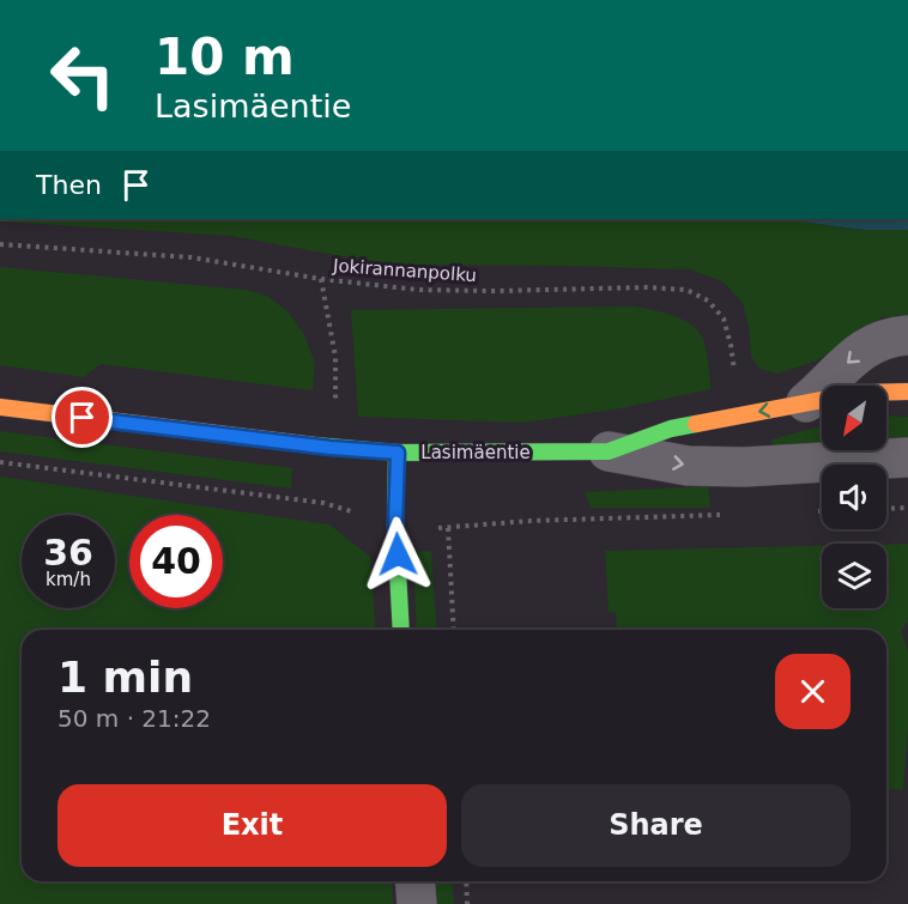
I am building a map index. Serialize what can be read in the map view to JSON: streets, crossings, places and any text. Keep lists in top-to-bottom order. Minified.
{"streets":{"street":["Lasimäentie"],"path":["Jokirannanpolku"]},"north":"bottom left","page":{"turn":["10 m","Lasimäentie"],"then":"Then","speed":"36 km/h","limit":"40","heading":["1 min","50 m · 21:22"],"buttons":["Exit","Share"]}}
